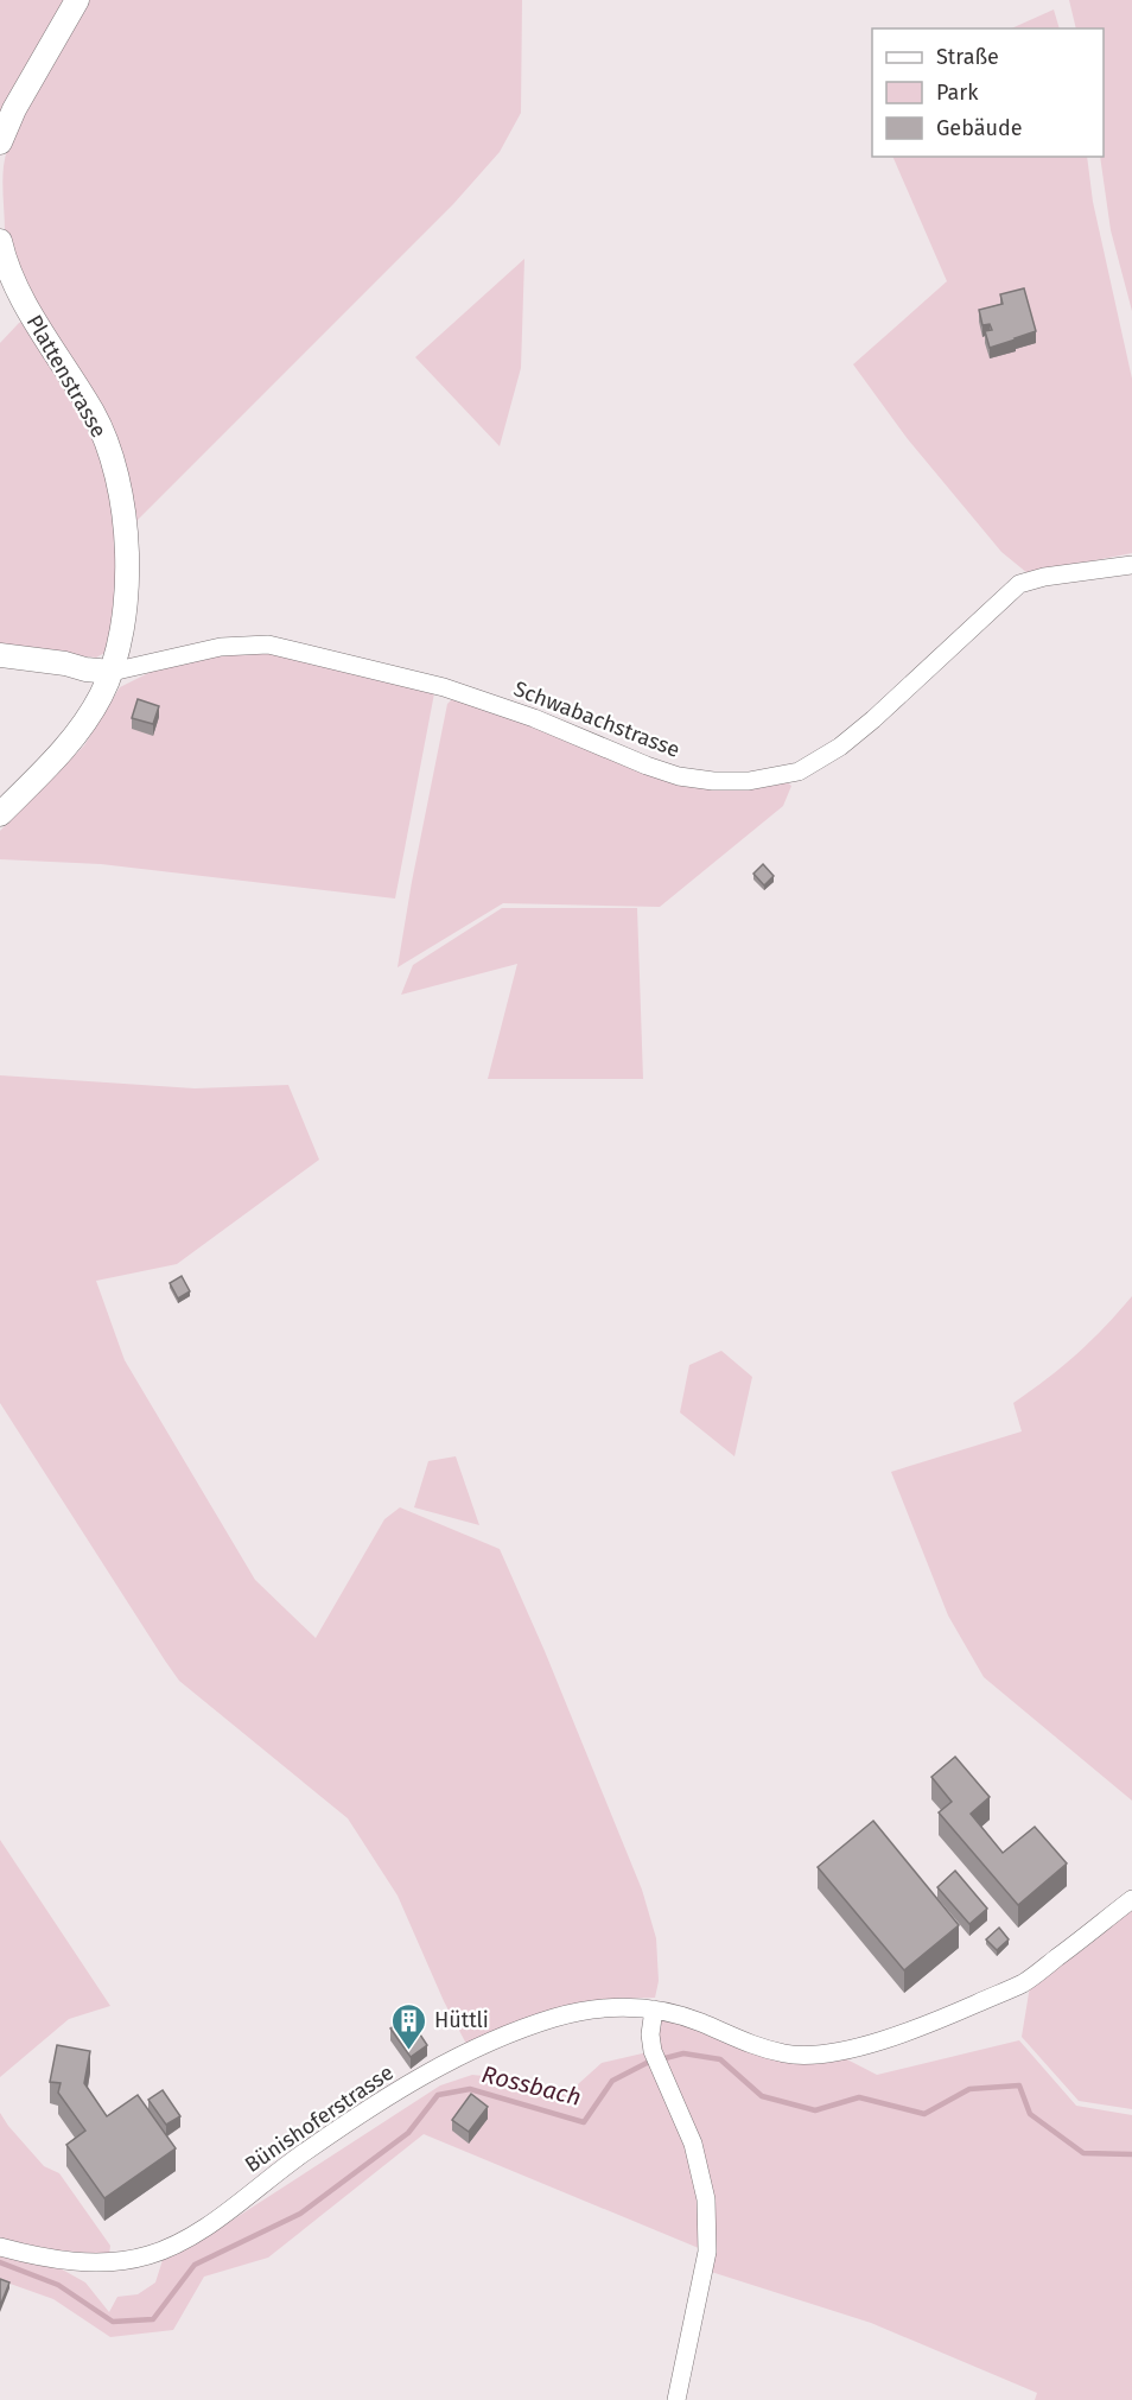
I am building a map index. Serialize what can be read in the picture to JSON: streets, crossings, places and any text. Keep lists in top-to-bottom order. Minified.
{"streets":{"street":["Plattenstrasse","Schwabachstrasse","Bünishoferstrasse"]},"crossings":[["Plattenstrasse","Schwabachstrasse"]],"water":["Rossbach"],"places":{"building":["Hüttli"]},"legend":["Straße","Park","Gebäude"]}
